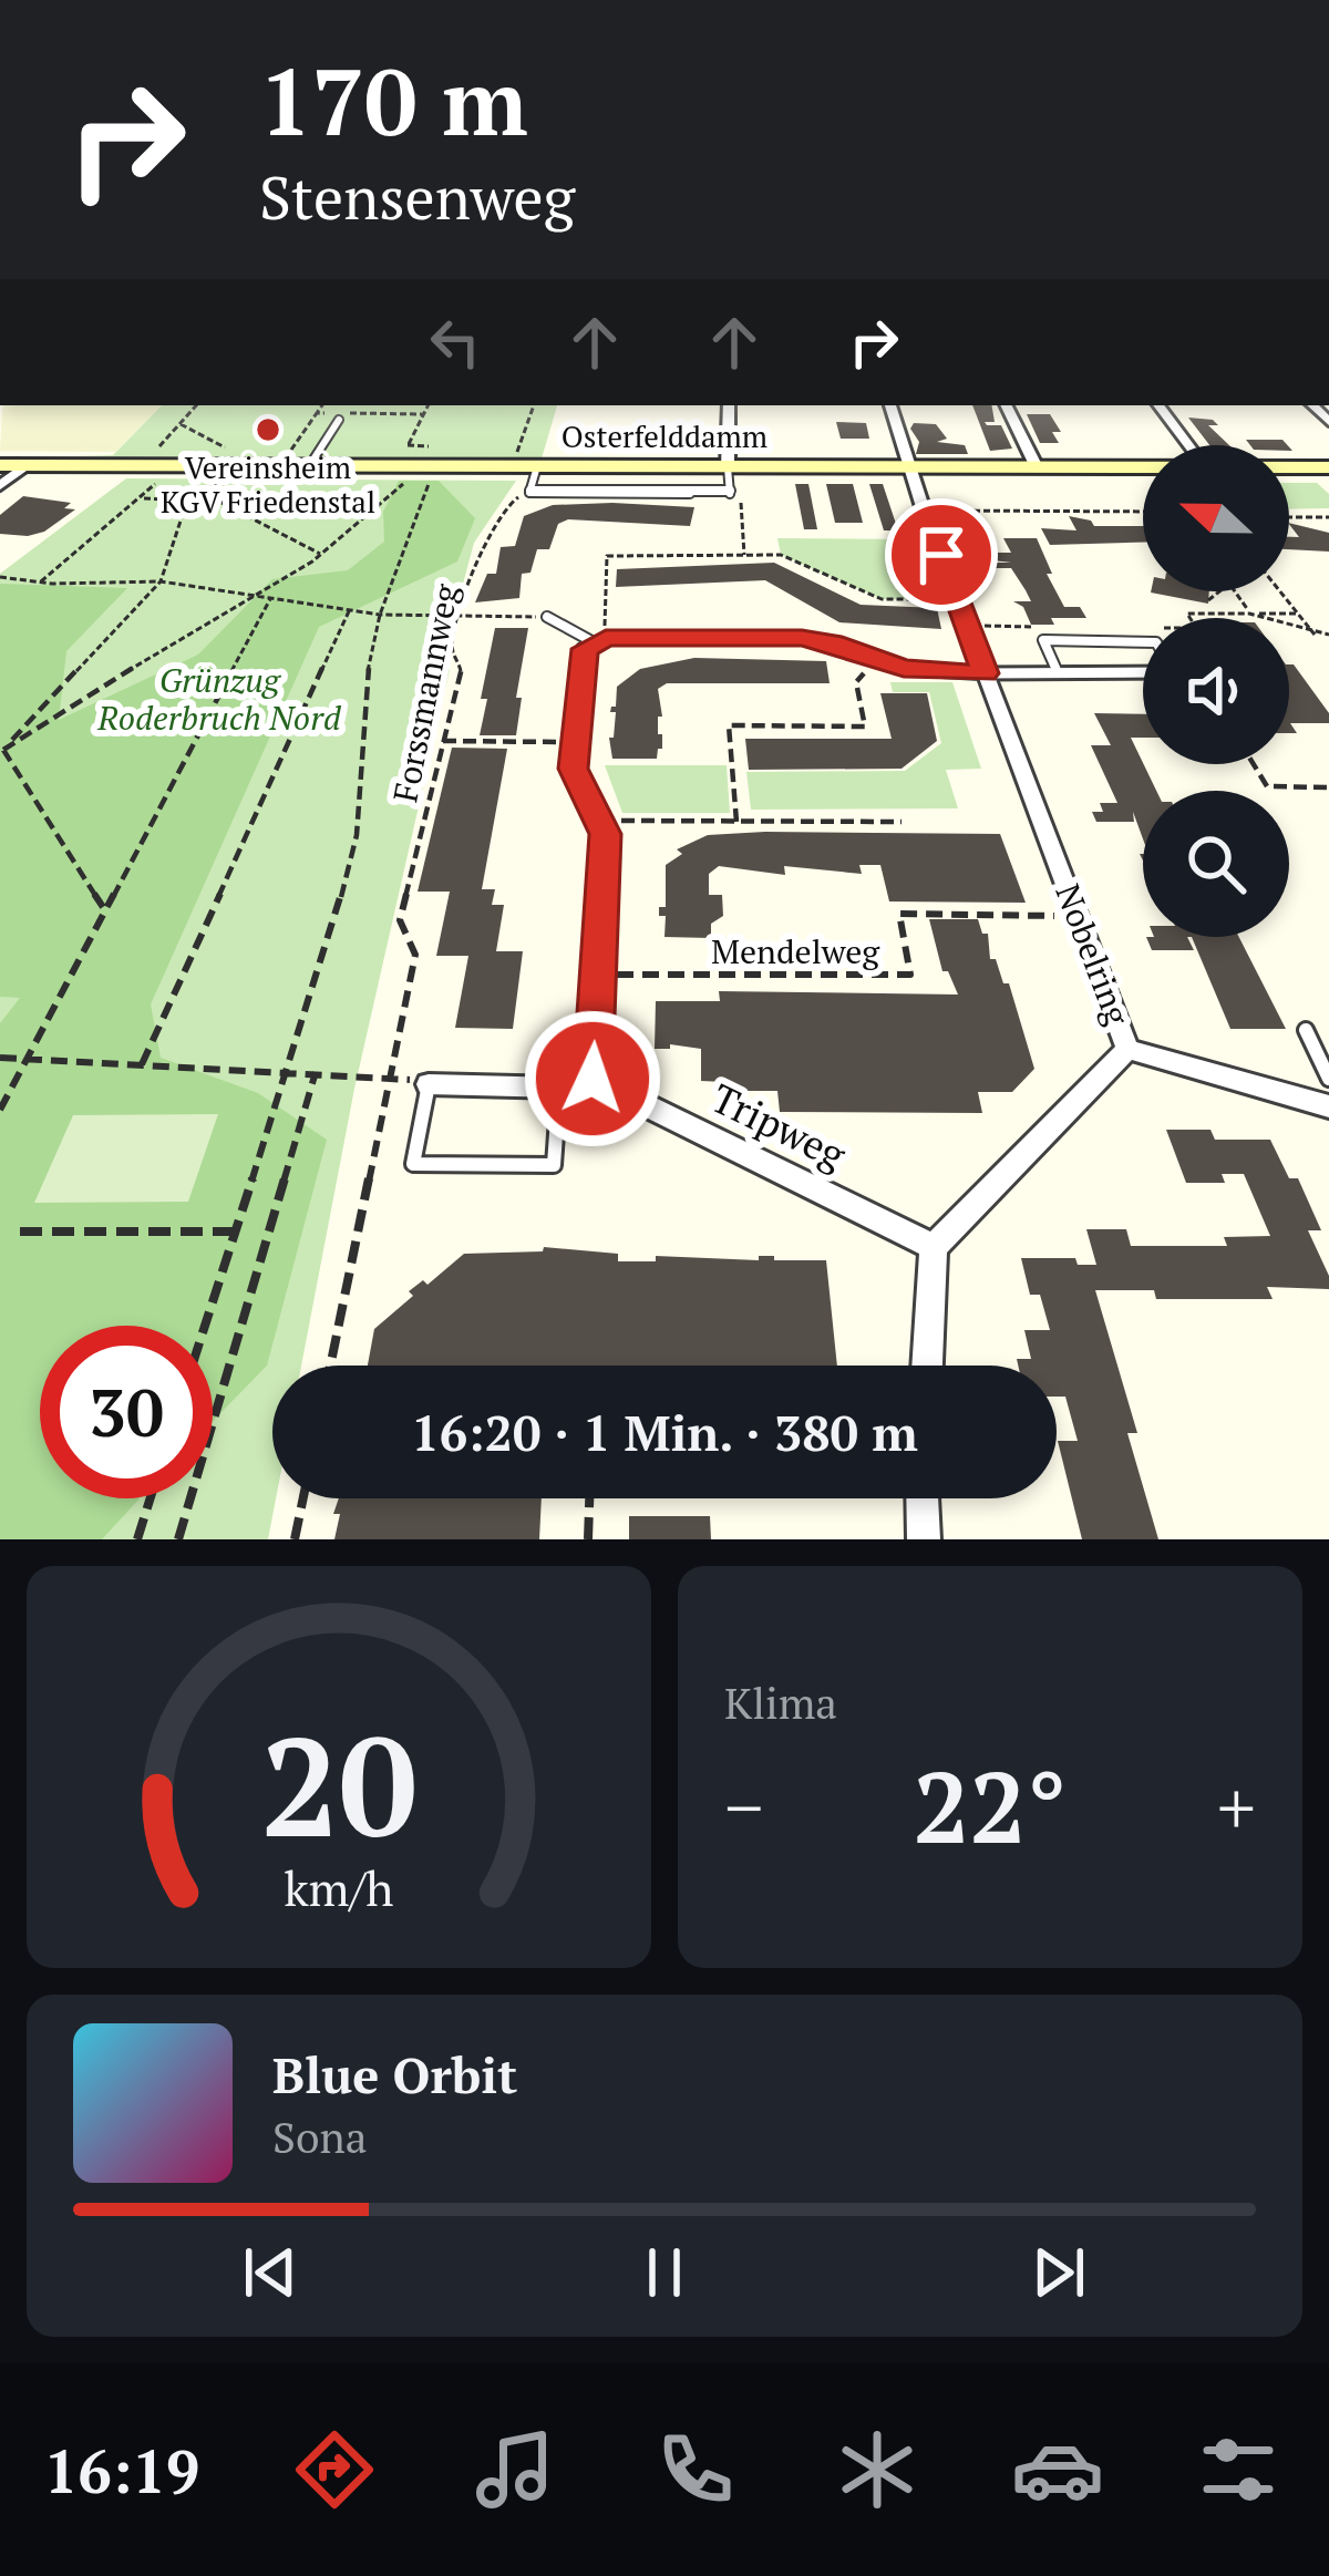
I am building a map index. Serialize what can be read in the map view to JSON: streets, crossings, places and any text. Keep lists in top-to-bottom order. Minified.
{"streets":{"street":["Osterfelddamm","Nobelring","Tripweg"],"path":["Forssmannweg","Mendelweg"]},"crossings":[["Osterfelddamm","Nobelring"],["Mendelweg","Nobelring"],["Nobelring","Tripweg"]],"parks":["Grünzug Roderbruch Nord"],"places":["Vereinsheim KGV Friedenstal"],"north":"left","page":{"turn":["170 m","Stensenweg"],"limit":"30","trip":"16:20 · 1 Min. · 380 m","tile":"Klima","heat":["−","22°","+"],"song":["Blue Orbit","Sona"],"tabs":"16:19","gauge":["20","km/h"]}}
